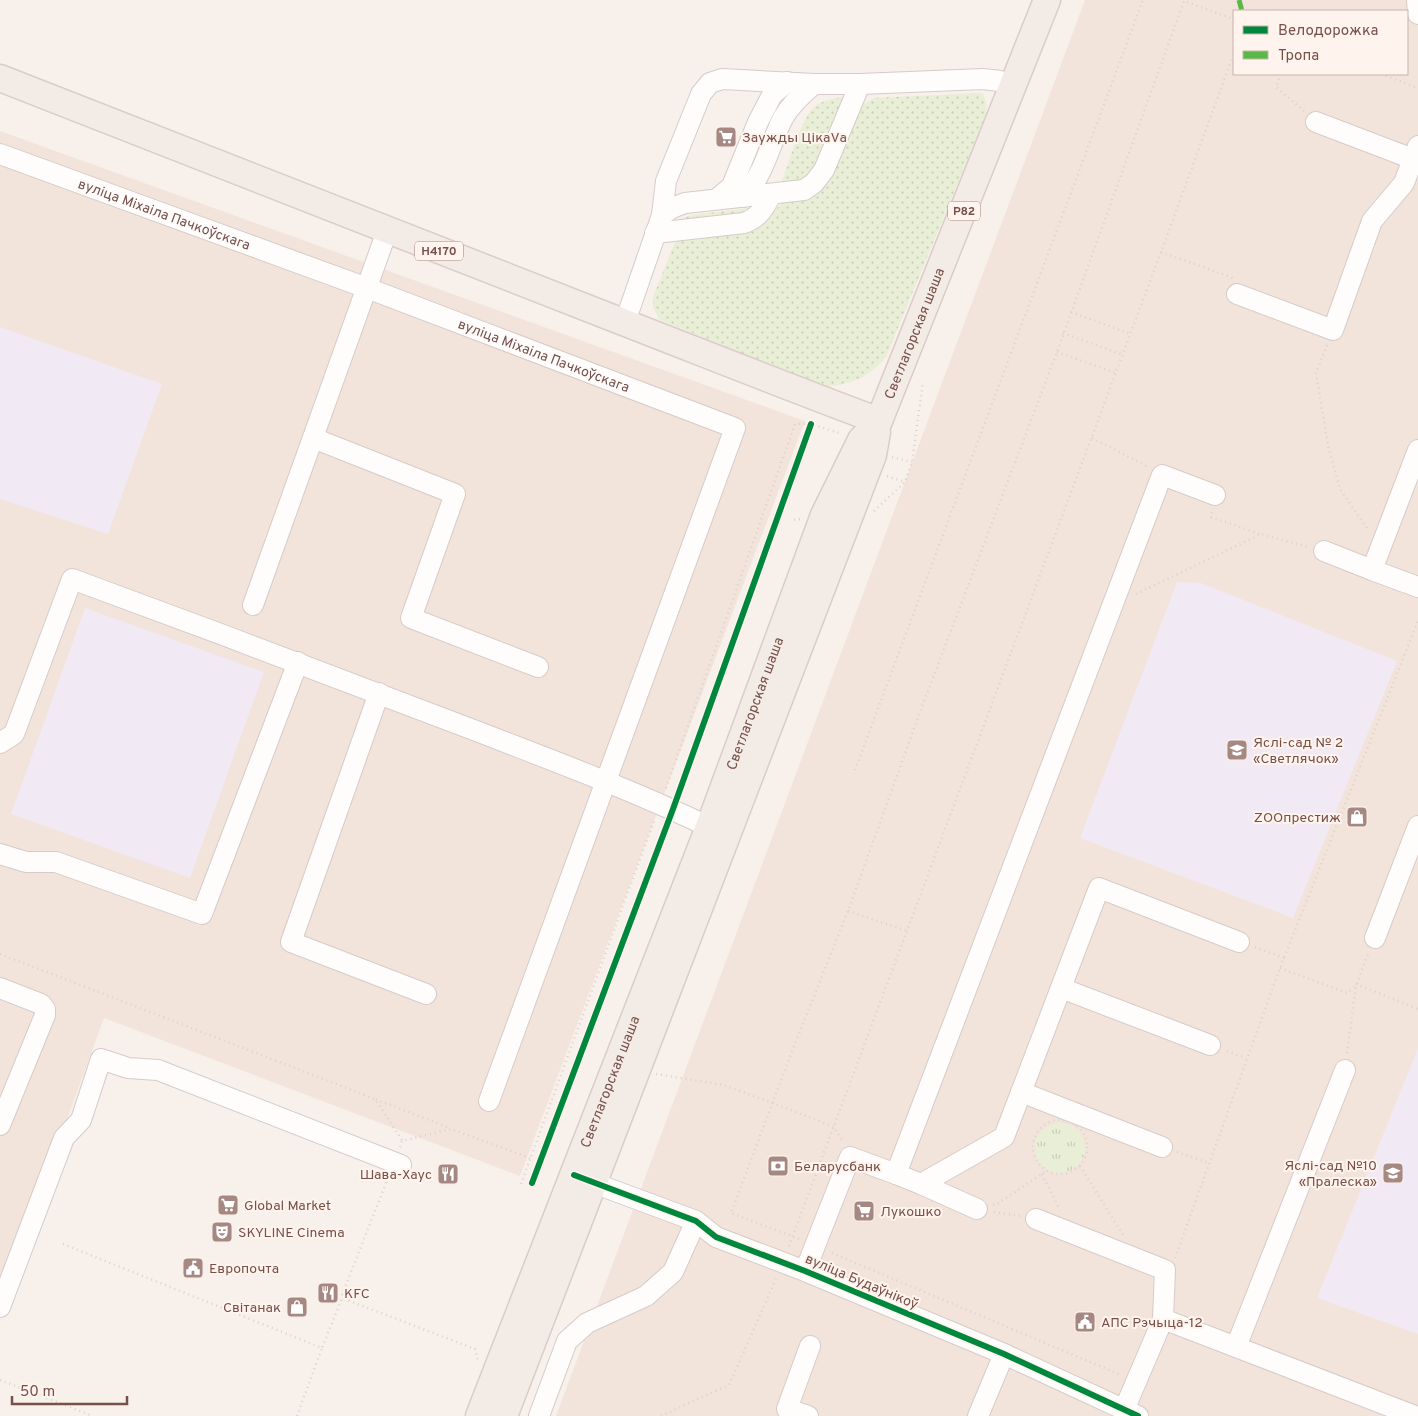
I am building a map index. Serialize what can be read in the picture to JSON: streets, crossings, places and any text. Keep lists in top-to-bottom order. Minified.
{"streets":{"main road":["Р82","Н4170","Светлагорская шаша"],"street":["вуліца Міхаіла Пачкоўскага","вуліца Будаўнікоў"]},"crossings":[["Н4170","Светлагорская шаша"],["Светлагорская шаша","вуліца Будаўнікоў"]],"places":{"supermarket":["Заужды ЦікаVа","Global Market","Лукошко"],"school or university":["Яслі-сад № 2 «Светлячок»","Яслі-сад №10 «Пралеска»"],"shop":["ZOOпрестиж","Світанак"],"bank":["Беларусбанк"],"restaurant":["Шава-Хаус","KFC"],"theatre":["SKYLINE Cinema"],"public building":["Европочта","АПС Рэчыца-12"]},"legend":["Велодорожка","Тропа"],"scale_bar":"50 m"}
